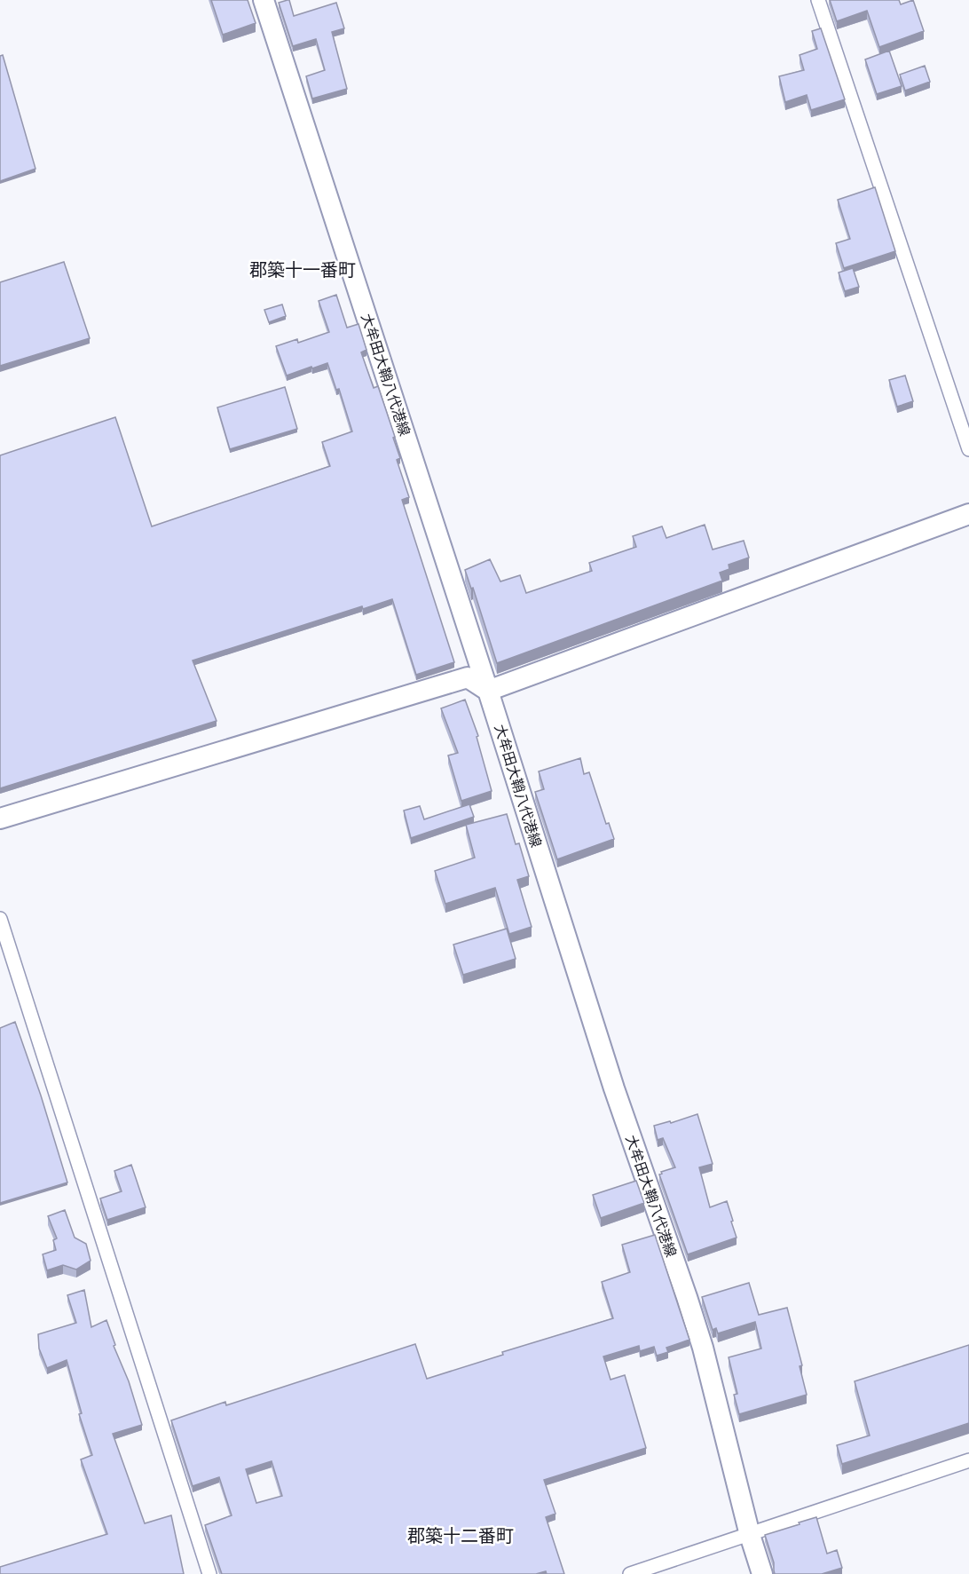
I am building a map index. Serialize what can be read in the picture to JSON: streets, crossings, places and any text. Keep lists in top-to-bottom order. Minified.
{"streets":{"main road":["大牟田大鞘八代港線"]},"districts":["郡築十一番町","郡築十二番町"]}
